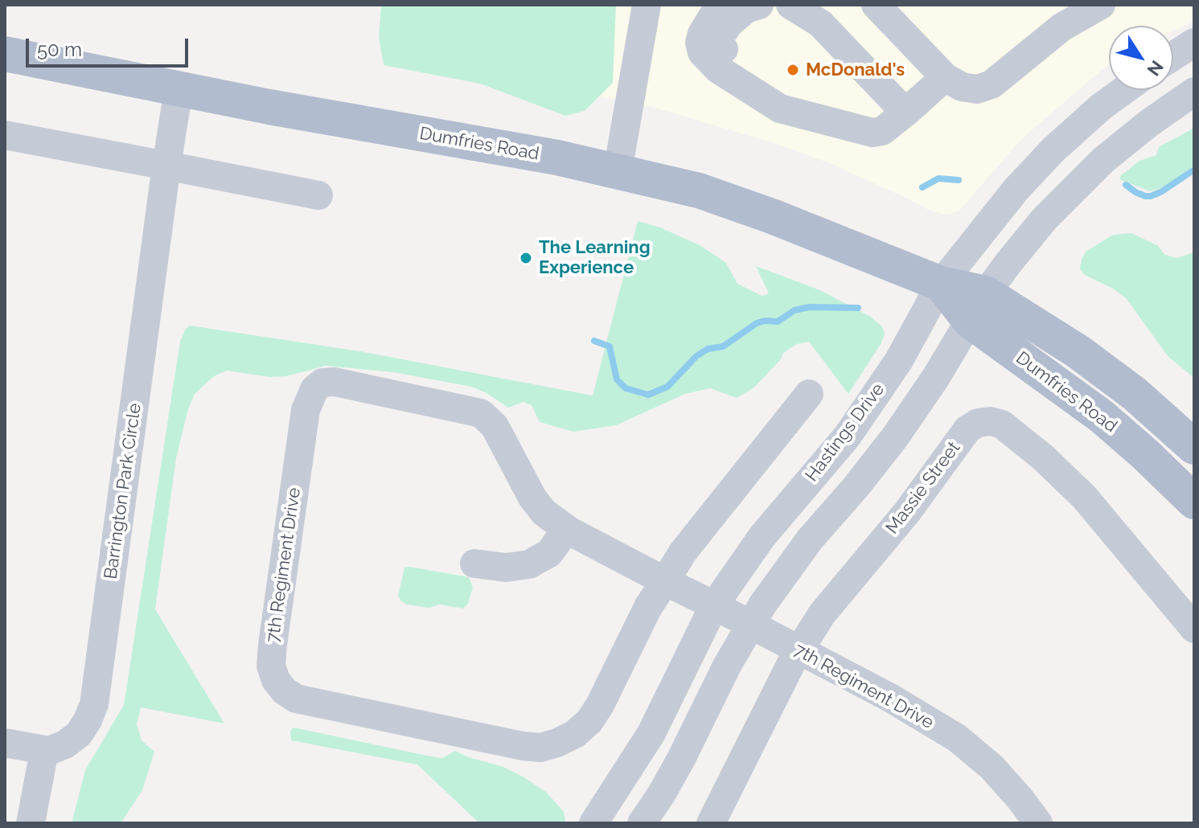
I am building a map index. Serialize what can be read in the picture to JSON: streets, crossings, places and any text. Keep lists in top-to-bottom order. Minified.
{"streets":{"main road":["Dumfries Road"],"street":["Hastings Drive","Massie Street","Barrington Park Circle","7th Regiment Drive"]},"crossings":[["Dumfries Road","Hastings Drive"],["Dumfries Road","Barrington Park Circle"],["Hastings Drive","7th Regiment Drive"],["Massie Street","7th Regiment Drive"]],"places":["McDonald's","The Learning Experience"],"scale_bar":"50 m","north":"bottom right"}
